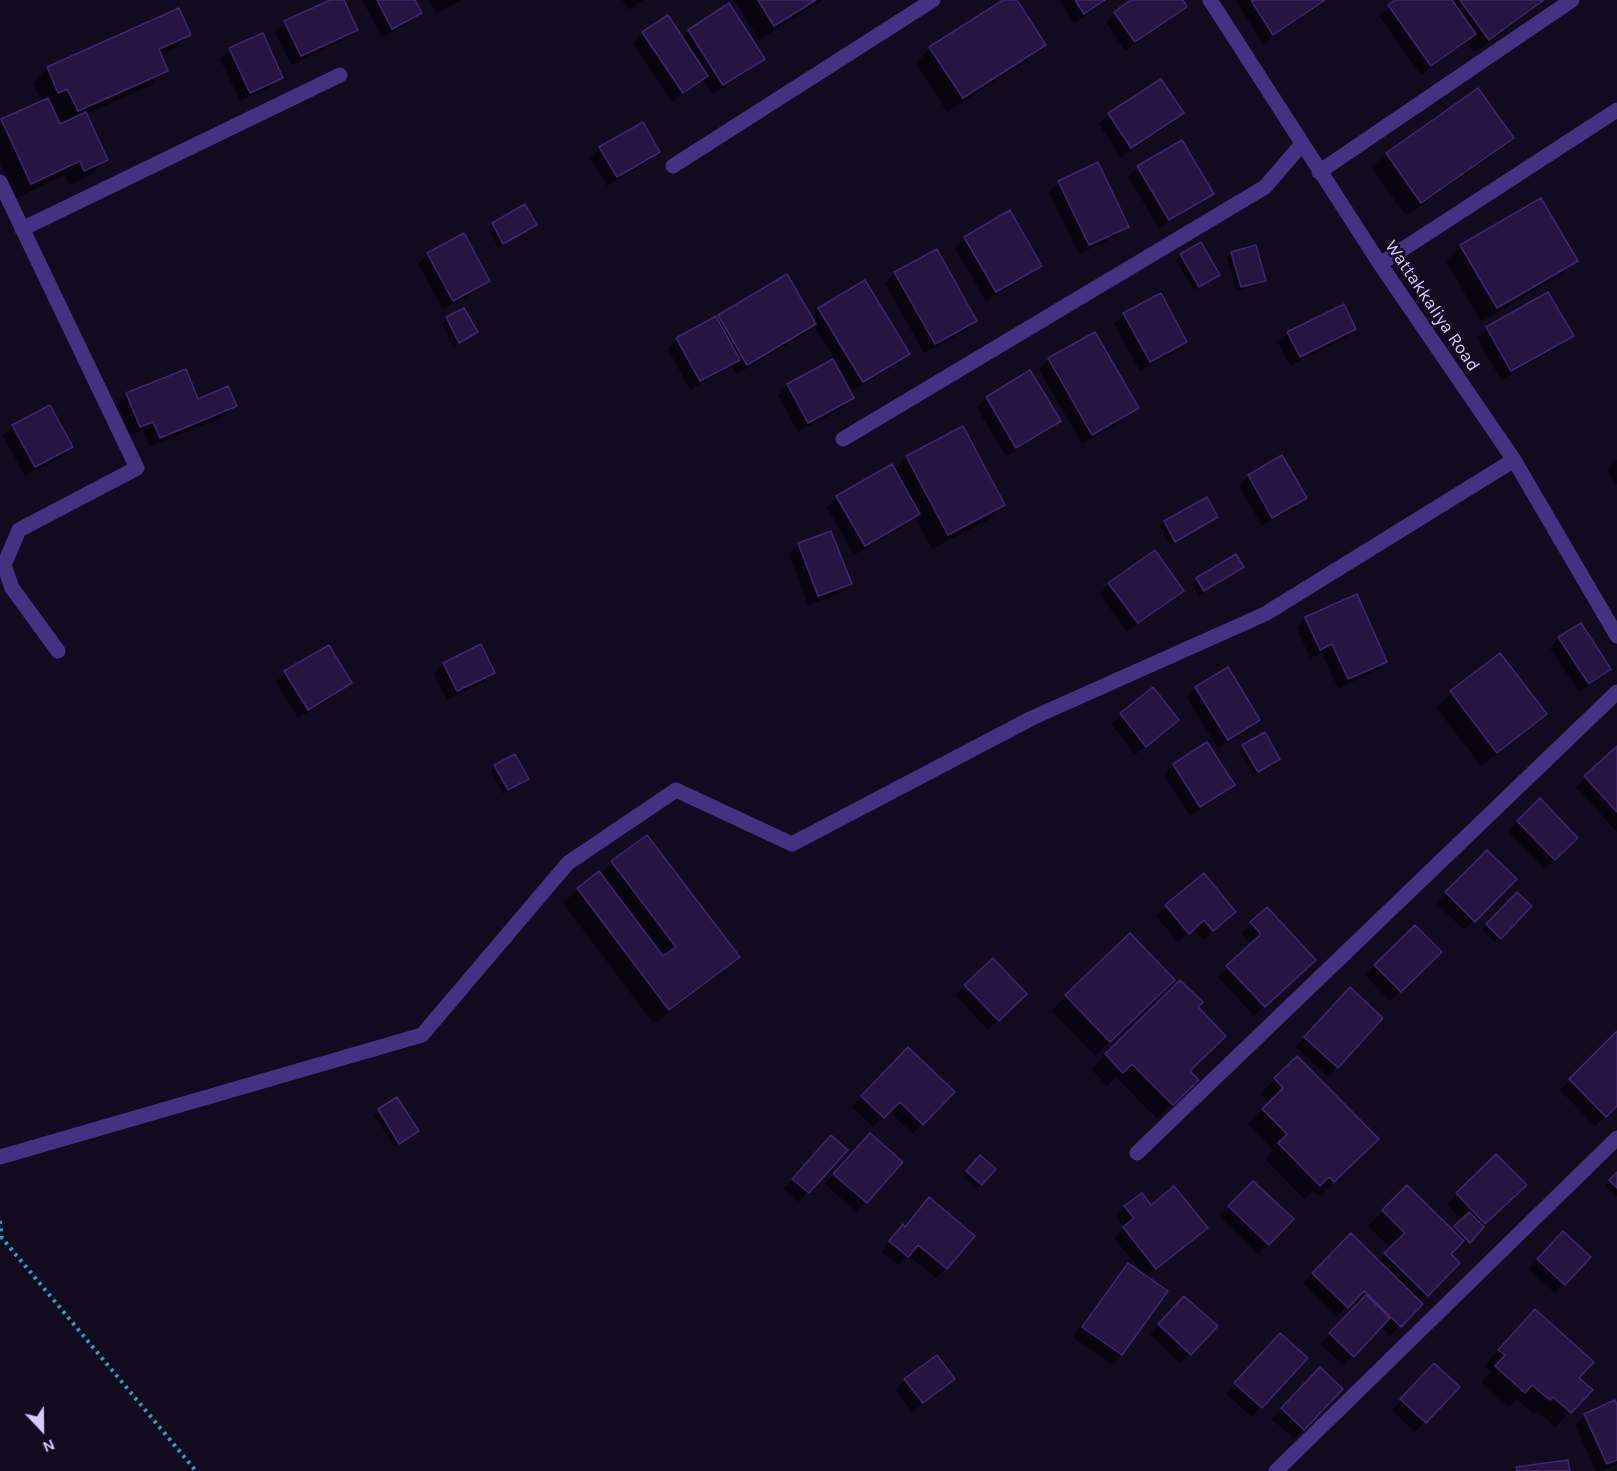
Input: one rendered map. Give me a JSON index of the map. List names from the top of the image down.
{
  "streets": {
    "street": ["Wattakkaliya Road"]
  },
  "north": "bottom"
}
